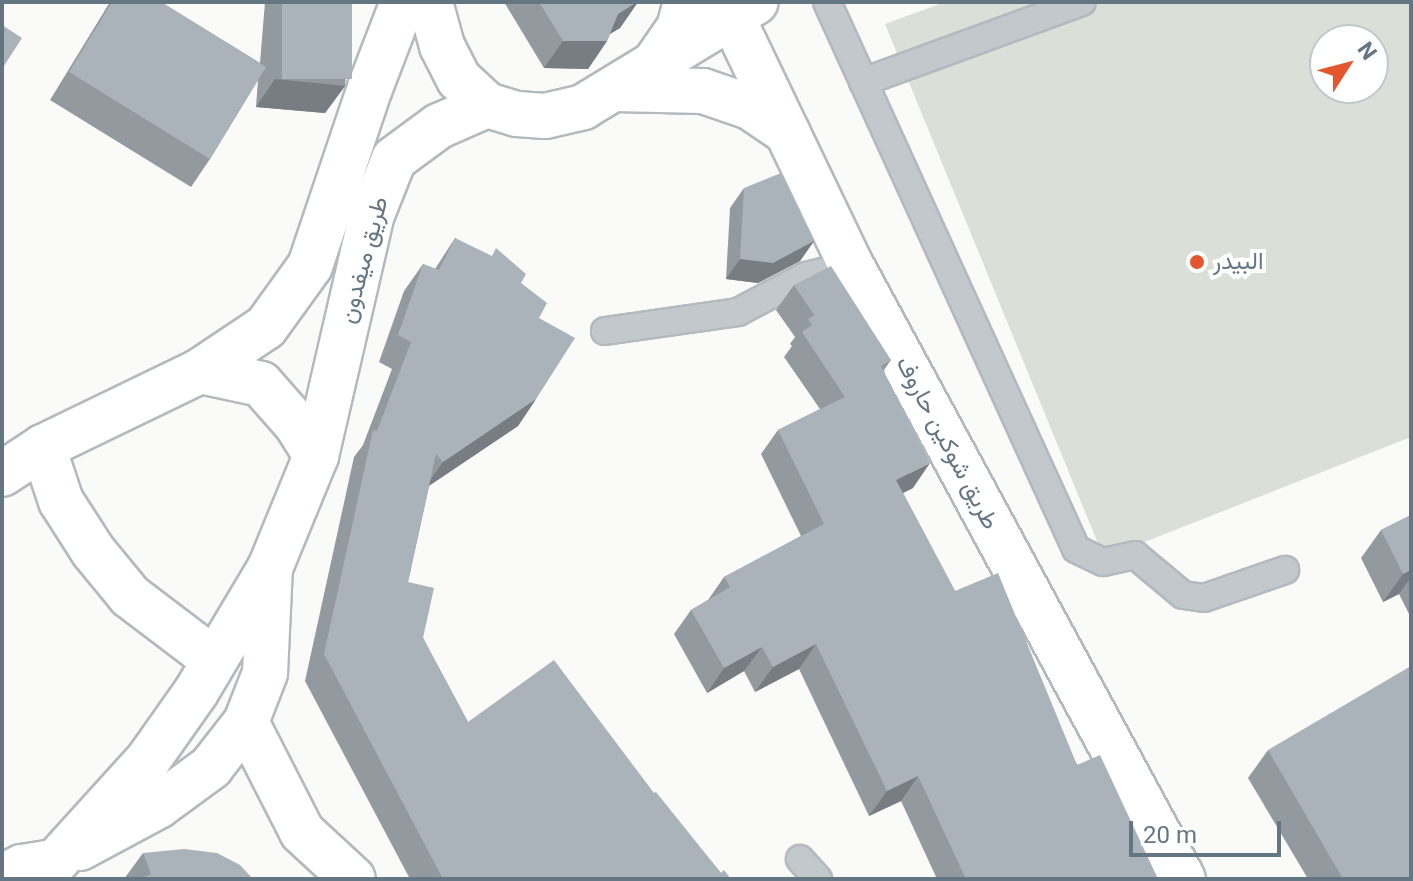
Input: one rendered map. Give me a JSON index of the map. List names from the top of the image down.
{
  "streets": {
    "main road": ["طريق ميفدون", "طريق شوكين حاروف"]
  },
  "places": ["البيدر"],
  "scale_bar": "20 m",
  "north": "top right"
}
